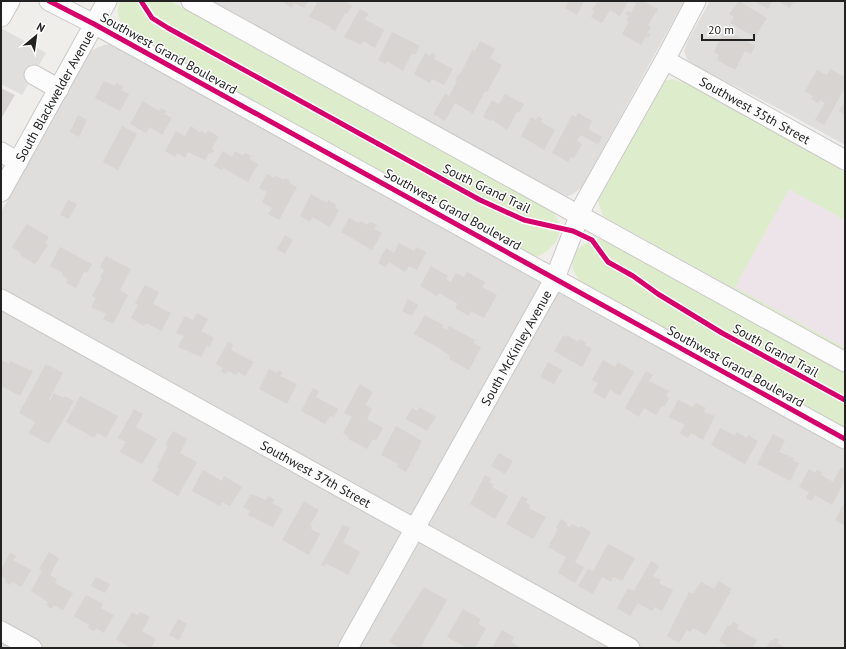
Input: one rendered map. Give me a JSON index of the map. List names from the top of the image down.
{
  "streets": {
    "street": [
      "Southwest Grand Boulevard",
      "South Blackwelder Avenue",
      "Southwest 35th Street",
      "South McKinley Avenue",
      "Southwest 37th Street"
    ],
    "cycle path": ["South Grand Trail"]
  },
  "crossings": [
    ["Southwest Grand Boulevard", "South Blackwelder Avenue"],
    ["Southwest Grand Boulevard", "South McKinley Avenue"],
    ["Southwest 35th Street", "South McKinley Avenue"],
    ["South McKinley Avenue", "Southwest 37th Street"]
  ],
  "scale_bar": "20 m",
  "north": "top right"
}
